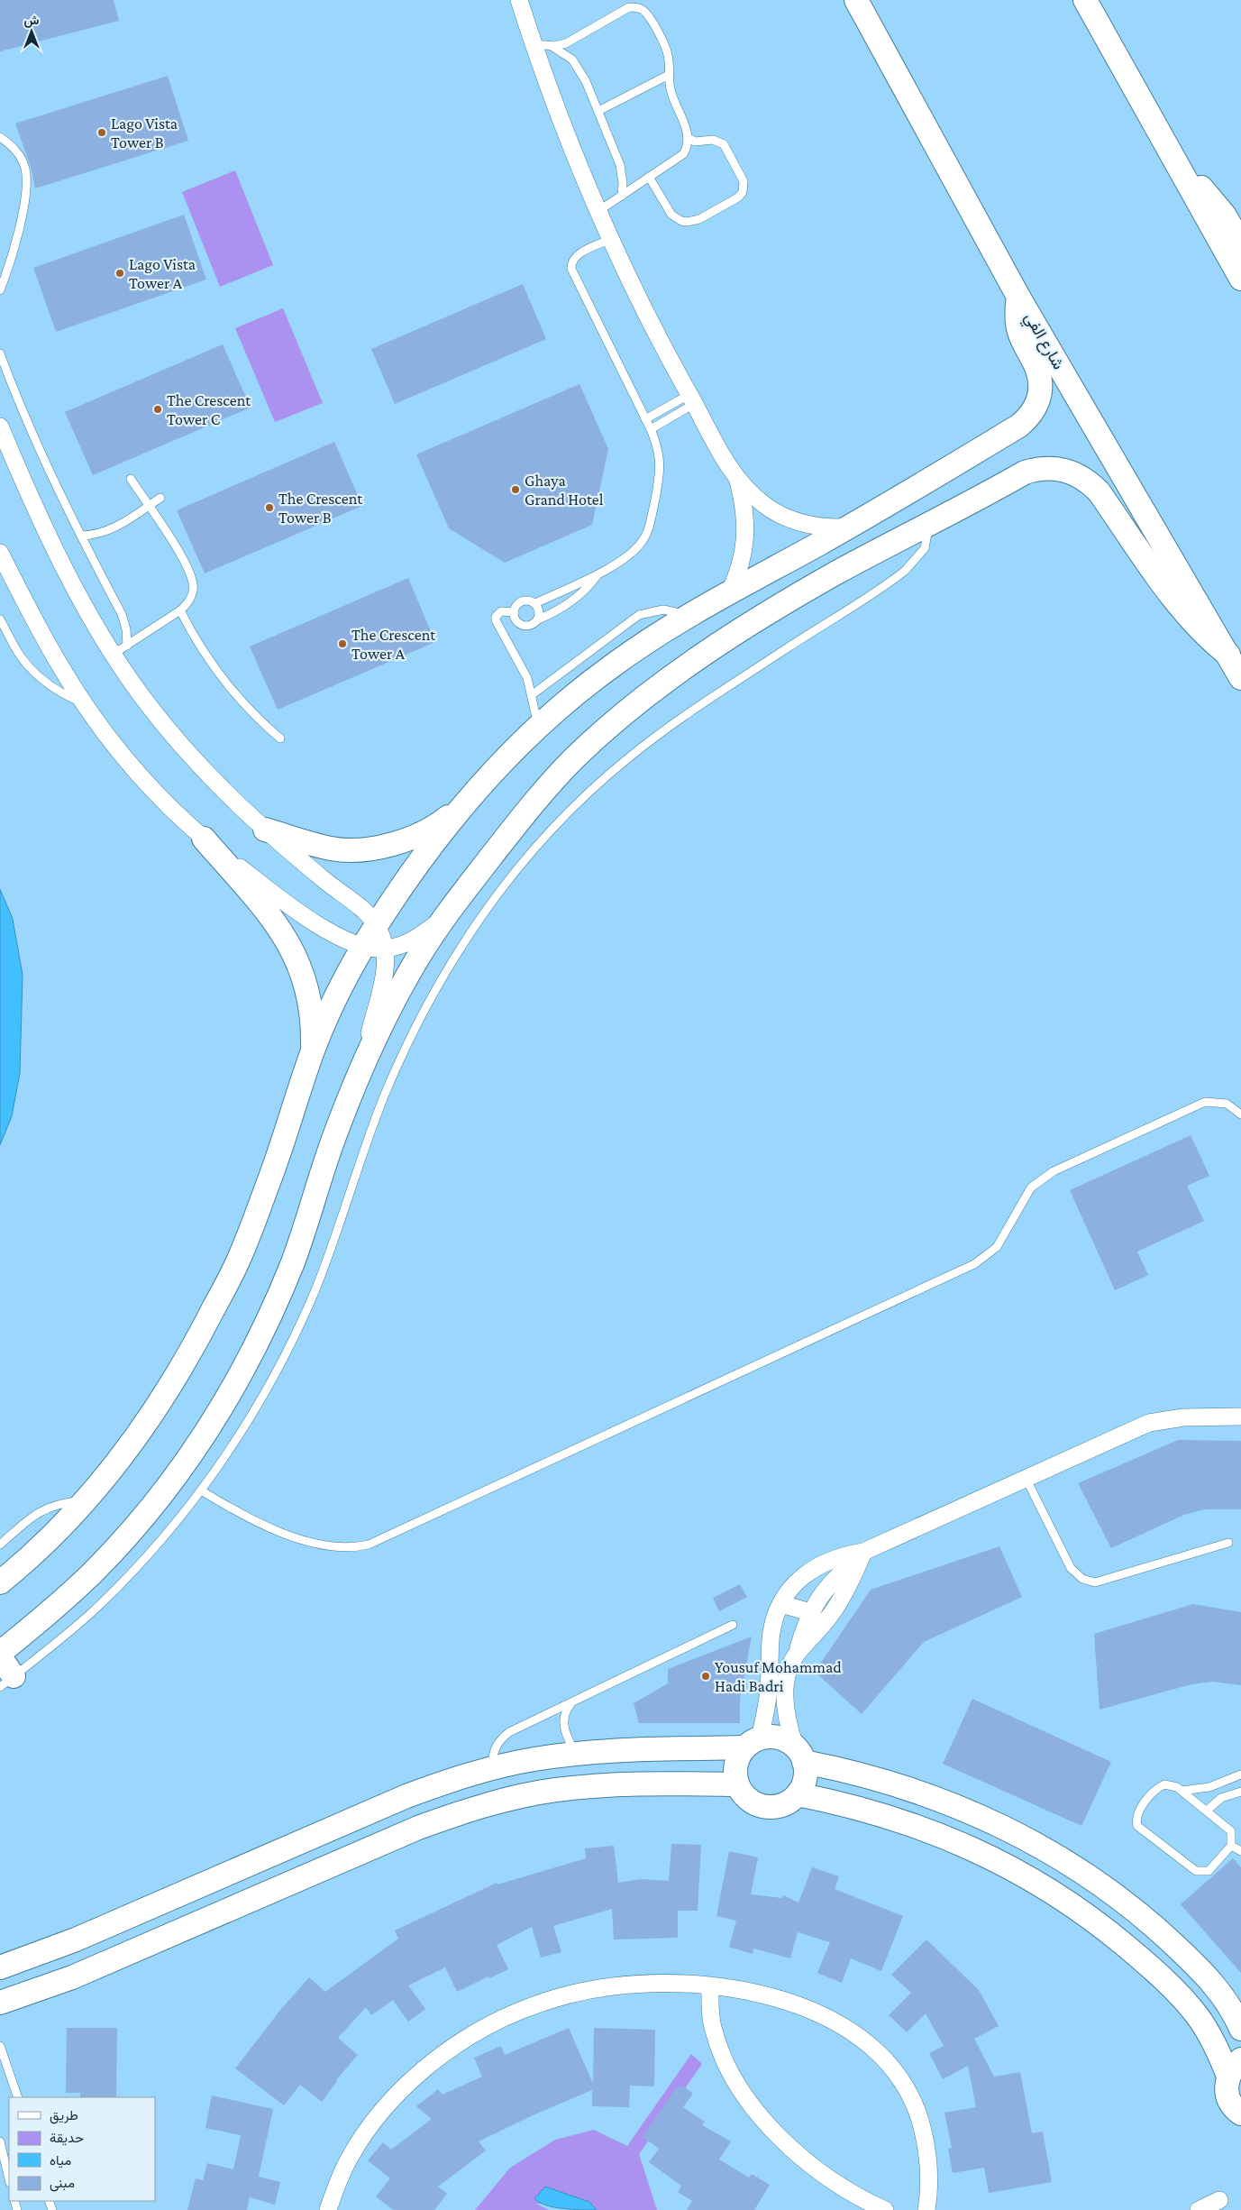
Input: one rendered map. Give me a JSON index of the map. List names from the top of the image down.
{
  "streets": {
    "street": ["شارع الفي"]
  },
  "places": [
    "Lago Vista Tower B",
    "Lago Vista Tower A",
    "The Crescent Tower C",
    "Ghaya Grand Hotel",
    "The Crescent Tower B",
    "The Crescent Tower A",
    "Yousuf Mohammad Hadi Badri"
  ],
  "legend": [
    "طريق",
    "حديقة",
    "مياه",
    "مبنى"
  ],
  "north": "top"
}
